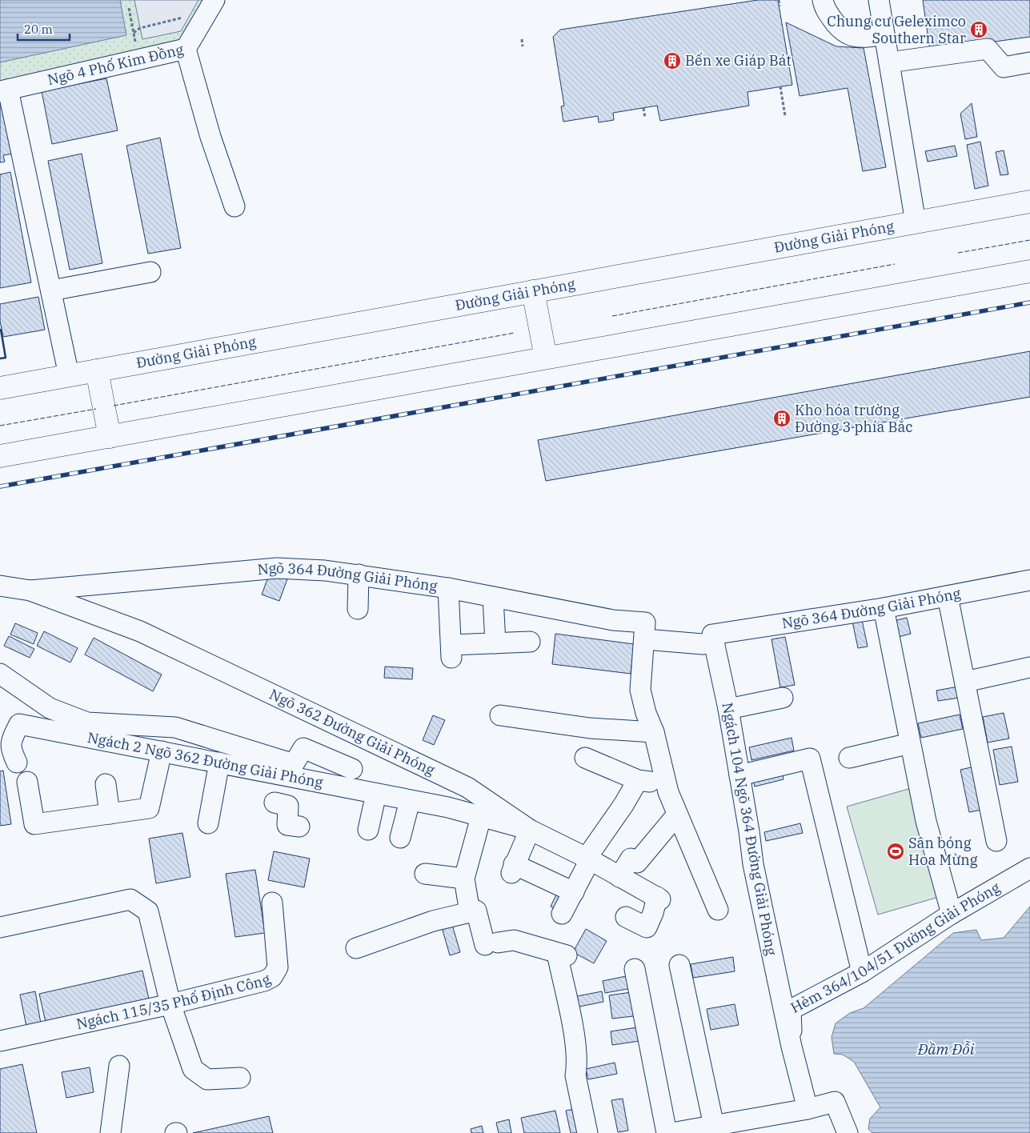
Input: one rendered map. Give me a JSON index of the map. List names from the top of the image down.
{
  "streets": {
    "main road": ["Đường Giải Phóng"],
    "street": [
      "Ngõ 4 Phố Kim Đồng",
      "Ngõ 364 Đường Giải Phóng",
      "Ngõ 362 Đường Giải Phóng",
      "Ngách 2 Ngõ 362 Đường Giải Phóng",
      "Ngách 104 Ngõ 364 Đường Giải Phóng",
      "Hẻm 364/104/51 Đường Giải Phóng",
      "Ngách 115/35 Phố Định Công"
    ]
  },
  "crossings": [
    ["Ngõ 364 Đường Giải Phóng", "Ngõ 362 Đường Giải Phóng"],
    ["Ngõ 364 Đường Giải Phóng", "Ngách 104 Ngõ 364 Đường Giải Phóng"],
    ["Ngõ 362 Đường Giải Phóng", "Ngách 2 Ngõ 362 Đường Giải Phóng"],
    ["Ngách 104 Ngõ 364 Đường Giải Phóng", "Hẻm 364/104/51 Đường Giải Phóng"]
  ],
  "water": ["Đầm Đỗi"],
  "places": {
    "building": ["Chung cư Geleximco Southern Star", "Bến xe Giáp Bát", "Kho hóa trường Đường 3 phía Bắc"],
    "sports": ["Sân bóng Hoa Mừng"]
  },
  "scale_bar": "20 m"
}
